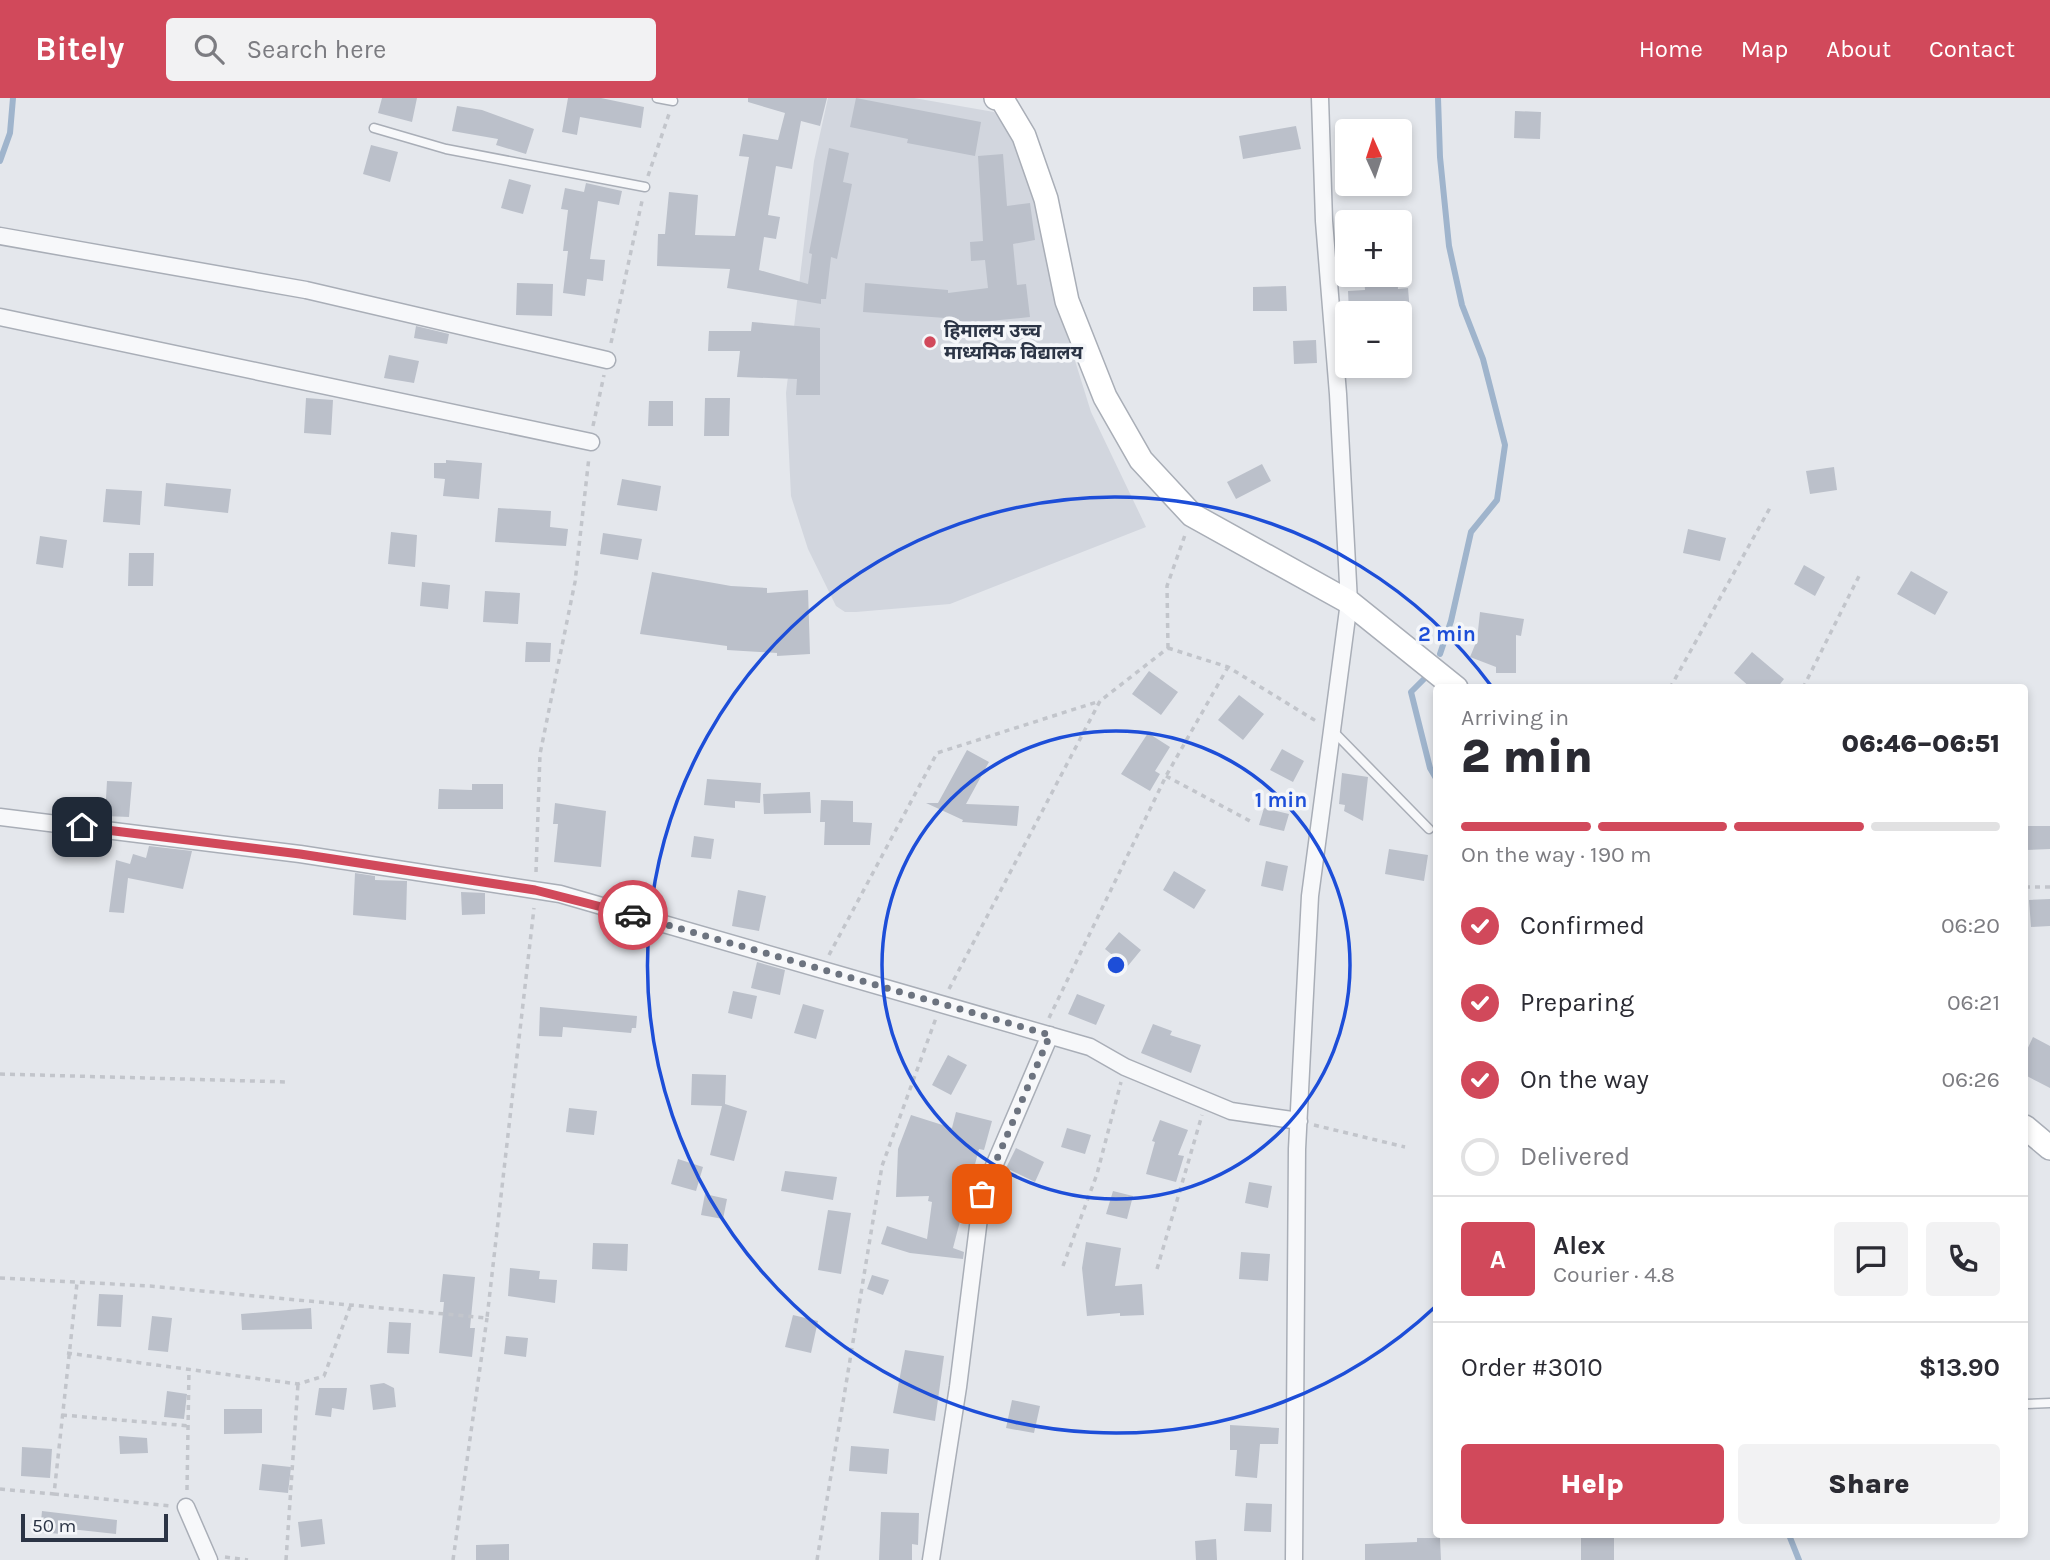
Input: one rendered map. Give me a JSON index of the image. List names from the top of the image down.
{
  "places": ["हिमालय उच्च माध्यमिक विद्यालय"],
  "scale_bar": "50 m",
  "north": "top",
  "page": {
    "header": "Bitely",
    "search": "Search here",
    "nav": [
      "Home",
      "Map",
      "About",
      "Contact"
    ],
    "map_buttons": ["+", "−"],
    "heading": ["2 min", "Arriving in", "06:46–06:51"],
    "panel": [
      "Alex",
      "Courier · 4.8",
      "Order #3010",
      "$13.90"
    ],
    "bar": "On the way · 190 m",
    "list": [
      ["Confirmed", "06:20"],
      ["Preparing", "06:21"],
      ["On the way", "06:26"],
      "Delivered"
    ],
    "round": "A",
    "buttons": ["Help", "Share"],
    "scale": "50 m"
  },
  "rings": ["2 min", "1 min"]
}
